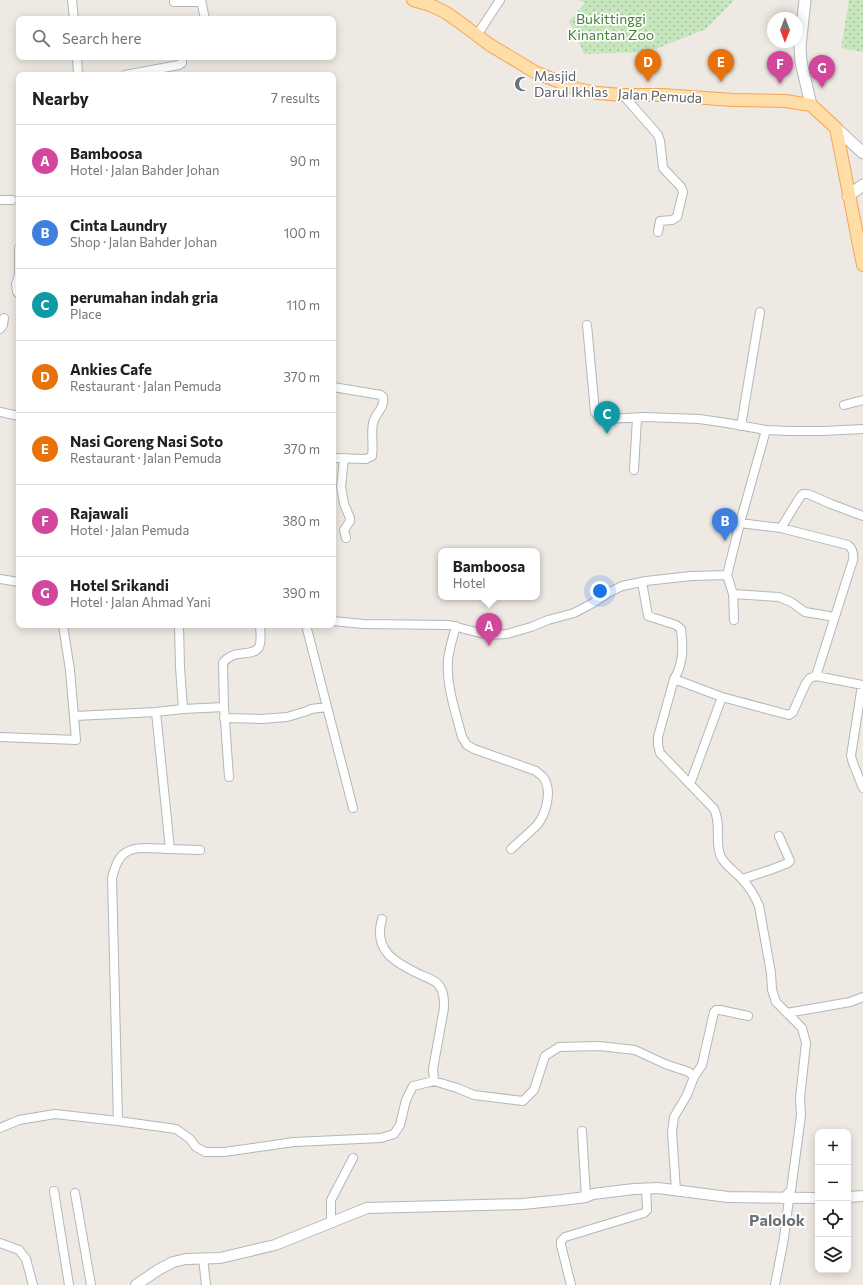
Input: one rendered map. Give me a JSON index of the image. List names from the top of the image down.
{
  "streets": {
    "main road": ["Jalan Pemuda"]
  },
  "districts": ["Palolok"],
  "parks": ["Bukittinggi Kinantan Zoo"],
  "places": {
    "mosque": ["Masjid Darul Ikhlas"]
  },
  "north": "bottom",
  "page": {
    "search": "Search here",
    "pins": [
      "D",
      "E",
      "F",
      "G",
      "C",
      "B",
      "A"
    ],
    "heading": ["Nearby", "7 results"],
    "list": [
      {
        "mark": "A",
        "name": "Bamboosa",
        "note": "Hotel · Jalan Bahder Johan",
        "value": "90 m"
      },
      {
        "mark": "B",
        "name": "Cinta Laundry",
        "note": "Shop · Jalan Bahder Johan",
        "value": "100 m"
      },
      {
        "mark": "C",
        "name": "perumahan indah gria",
        "note": "Place",
        "value": "110 m"
      },
      {
        "mark": "D",
        "name": "Ankies Cafe",
        "note": "Restaurant · Jalan Pemuda",
        "value": "370 m"
      },
      {
        "mark": "E",
        "name": "Nasi Goreng Nasi Soto",
        "note": "Restaurant · Jalan Pemuda",
        "value": "370 m"
      },
      {
        "mark": "F",
        "name": "Rajawali",
        "note": "Hotel · Jalan Pemuda",
        "value": "380 m"
      },
      {
        "mark": "G",
        "name": "Hotel Srikandi",
        "note": "Hotel · Jalan Ahmad Yani",
        "value": "390 m"
      }
    ],
    "popup": ["Bamboosa", "Hotel"],
    "map_buttons": ["+", "−"]
  }
}
